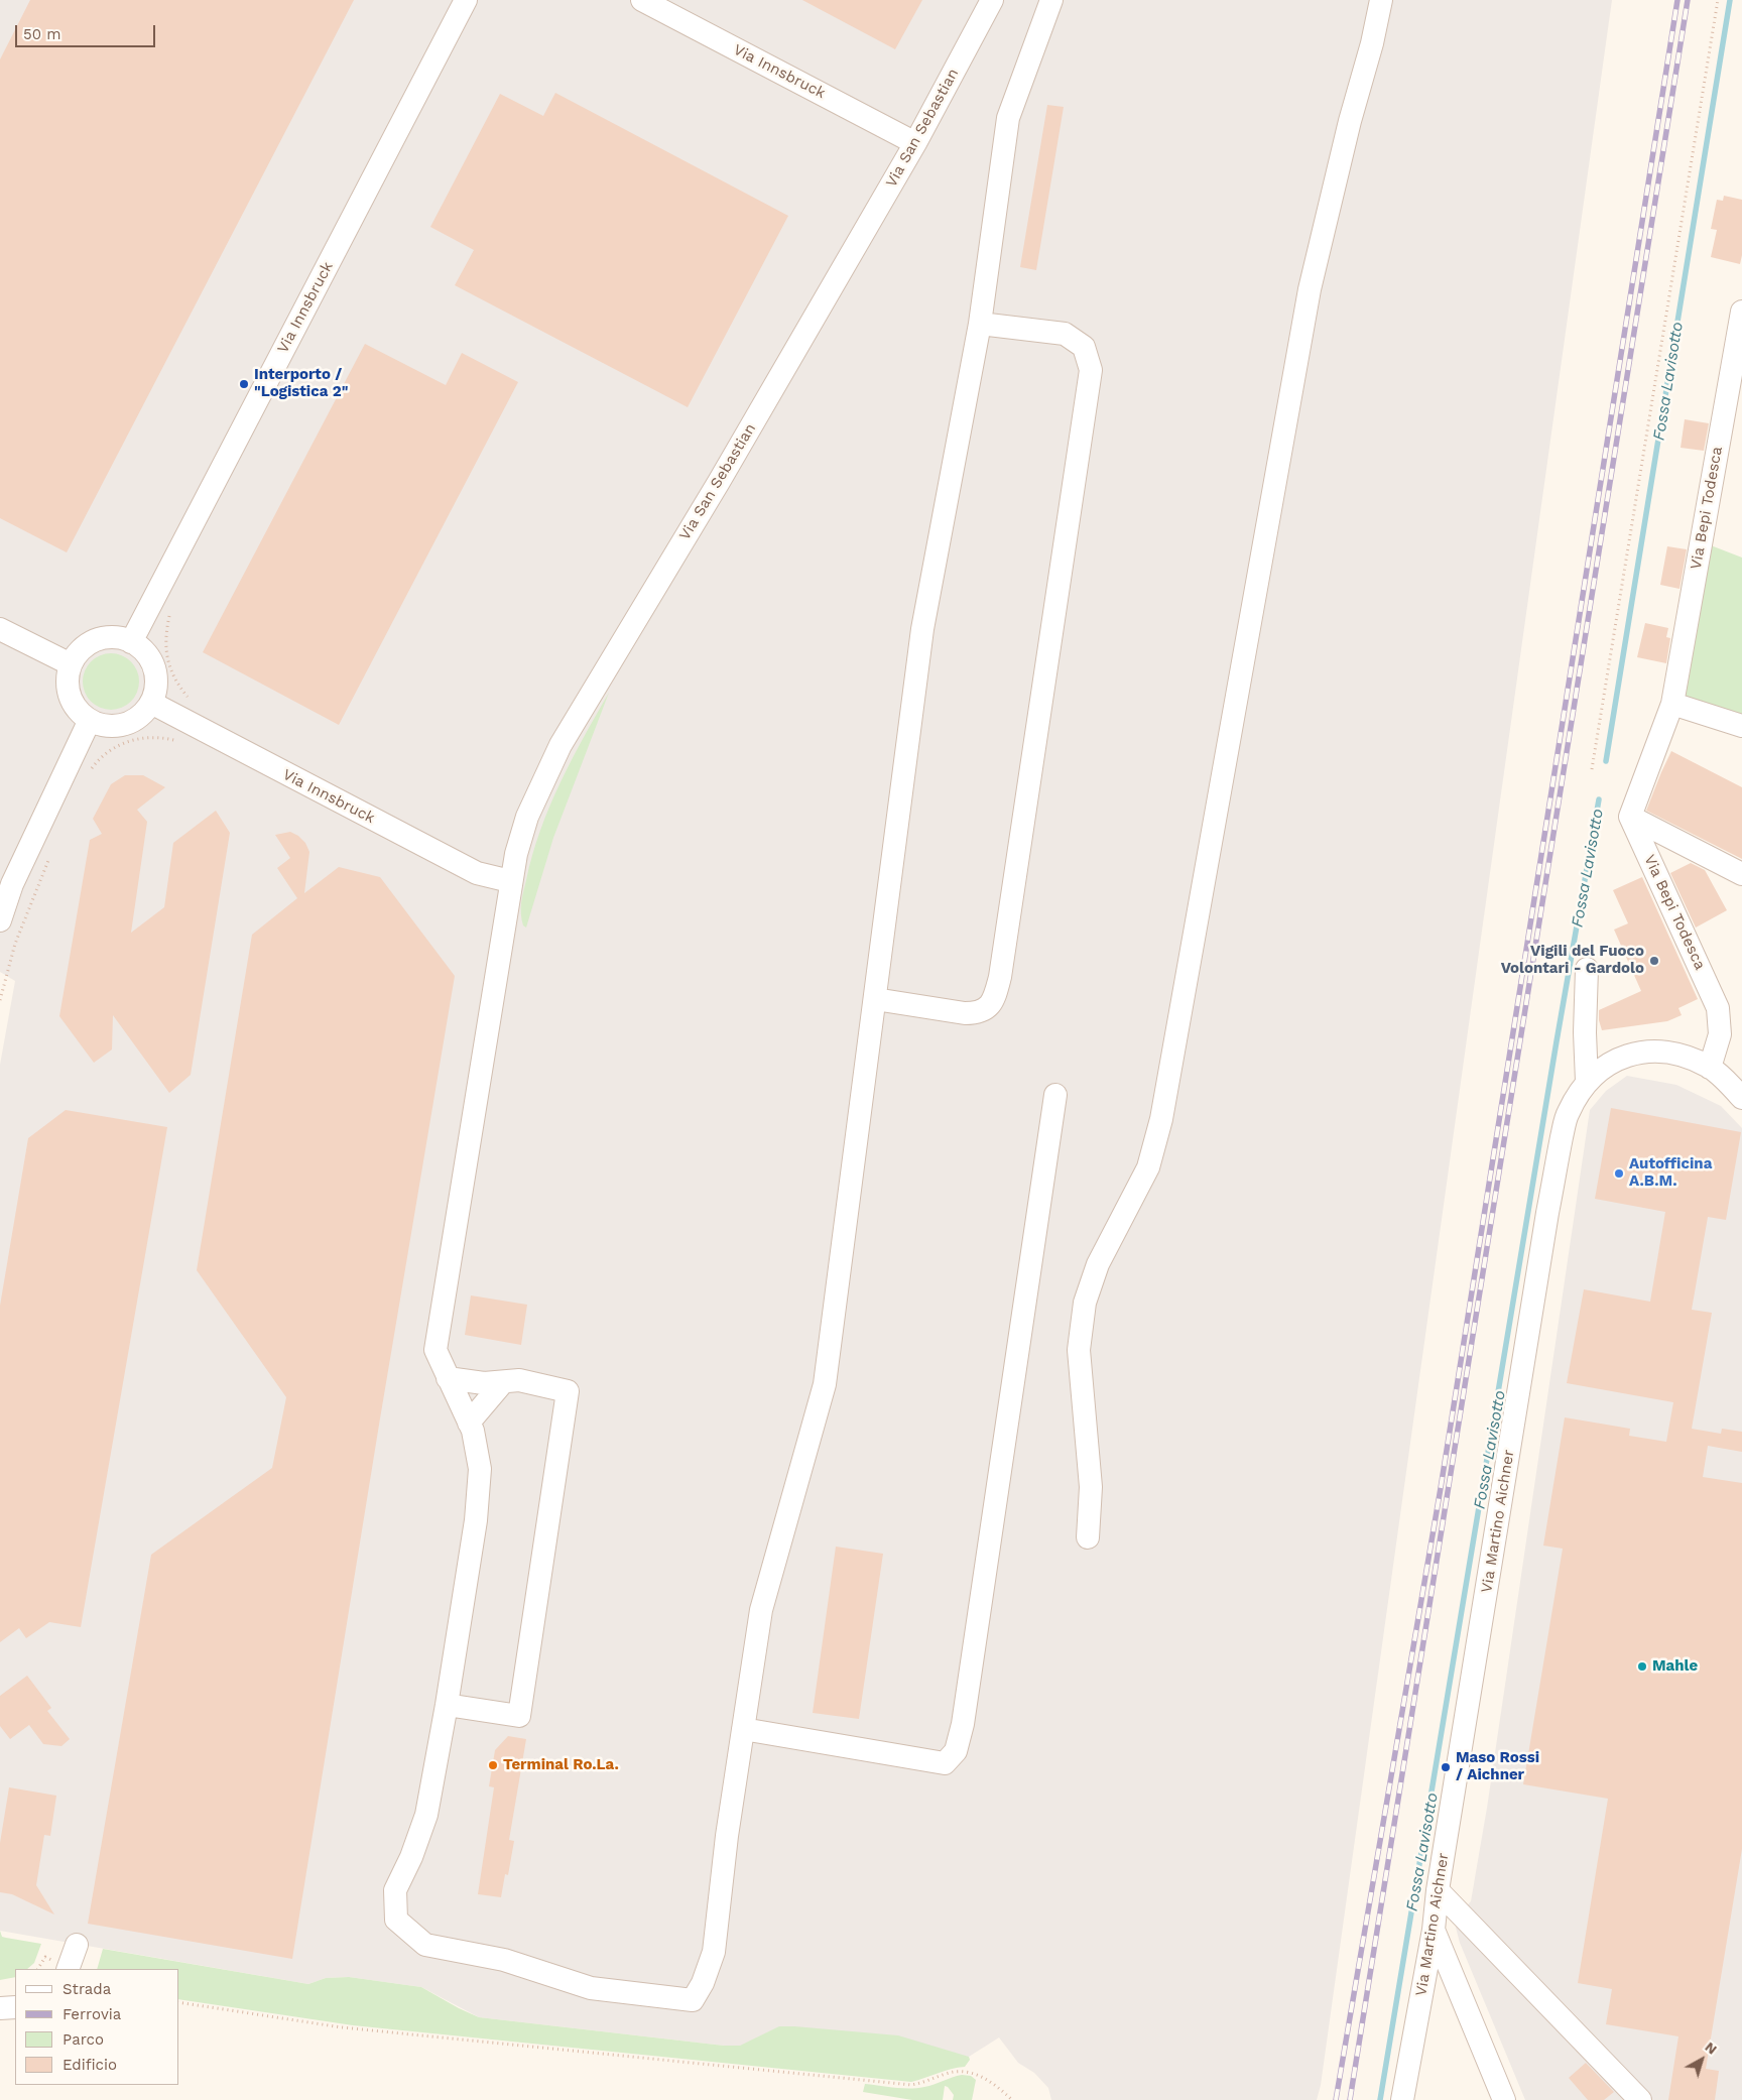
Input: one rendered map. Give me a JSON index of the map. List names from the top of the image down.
{
  "streets": {
    "street": [
      "Via Innsbruck",
      "Via San Sebastian",
      "Via Bepi Todesca",
      "Via Martino Aichner"
    ]
  },
  "crossings": [
    ["Via Innsbruck", "Via San Sebastian"],
    ["Via Bepi Todesca", "Via Martino Aichner"]
  ],
  "water": ["Fossa Lavisotto"],
  "places": [
    "Interporto / \"Logistica 2\"",
    "Vigili del Fuoco Volontari - Gardolo",
    "Autofficina A.B.M.",
    "Mahle",
    "Terminal Ro.La.",
    "Maso Rossi / Aichner"
  ],
  "legend": [
    "Strada",
    "Ferrovia",
    "Parco",
    "Edificio"
  ],
  "scale_bar": "50 m",
  "north": "top right"
}
